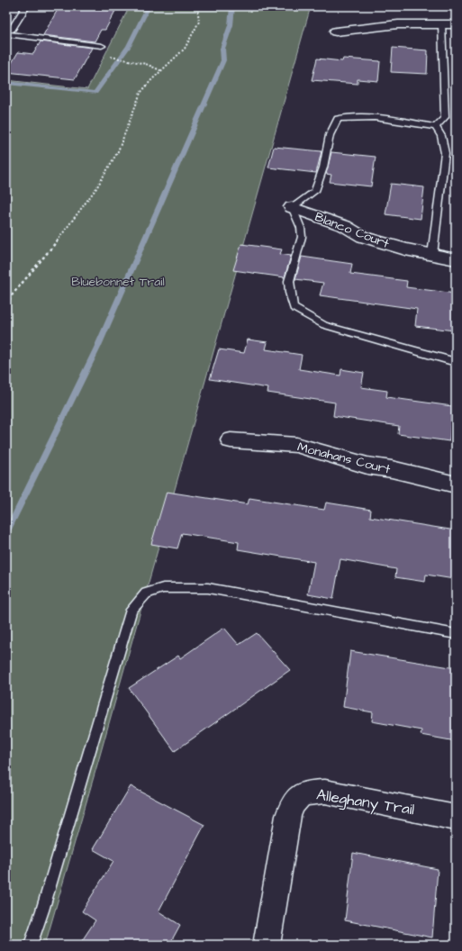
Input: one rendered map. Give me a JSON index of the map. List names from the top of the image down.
{
  "streets": {
    "street": ["Blanco Court", "Monahans Court", "Alleghany Trail"]
  },
  "parks": ["Bluebonnet Trail"]
}
